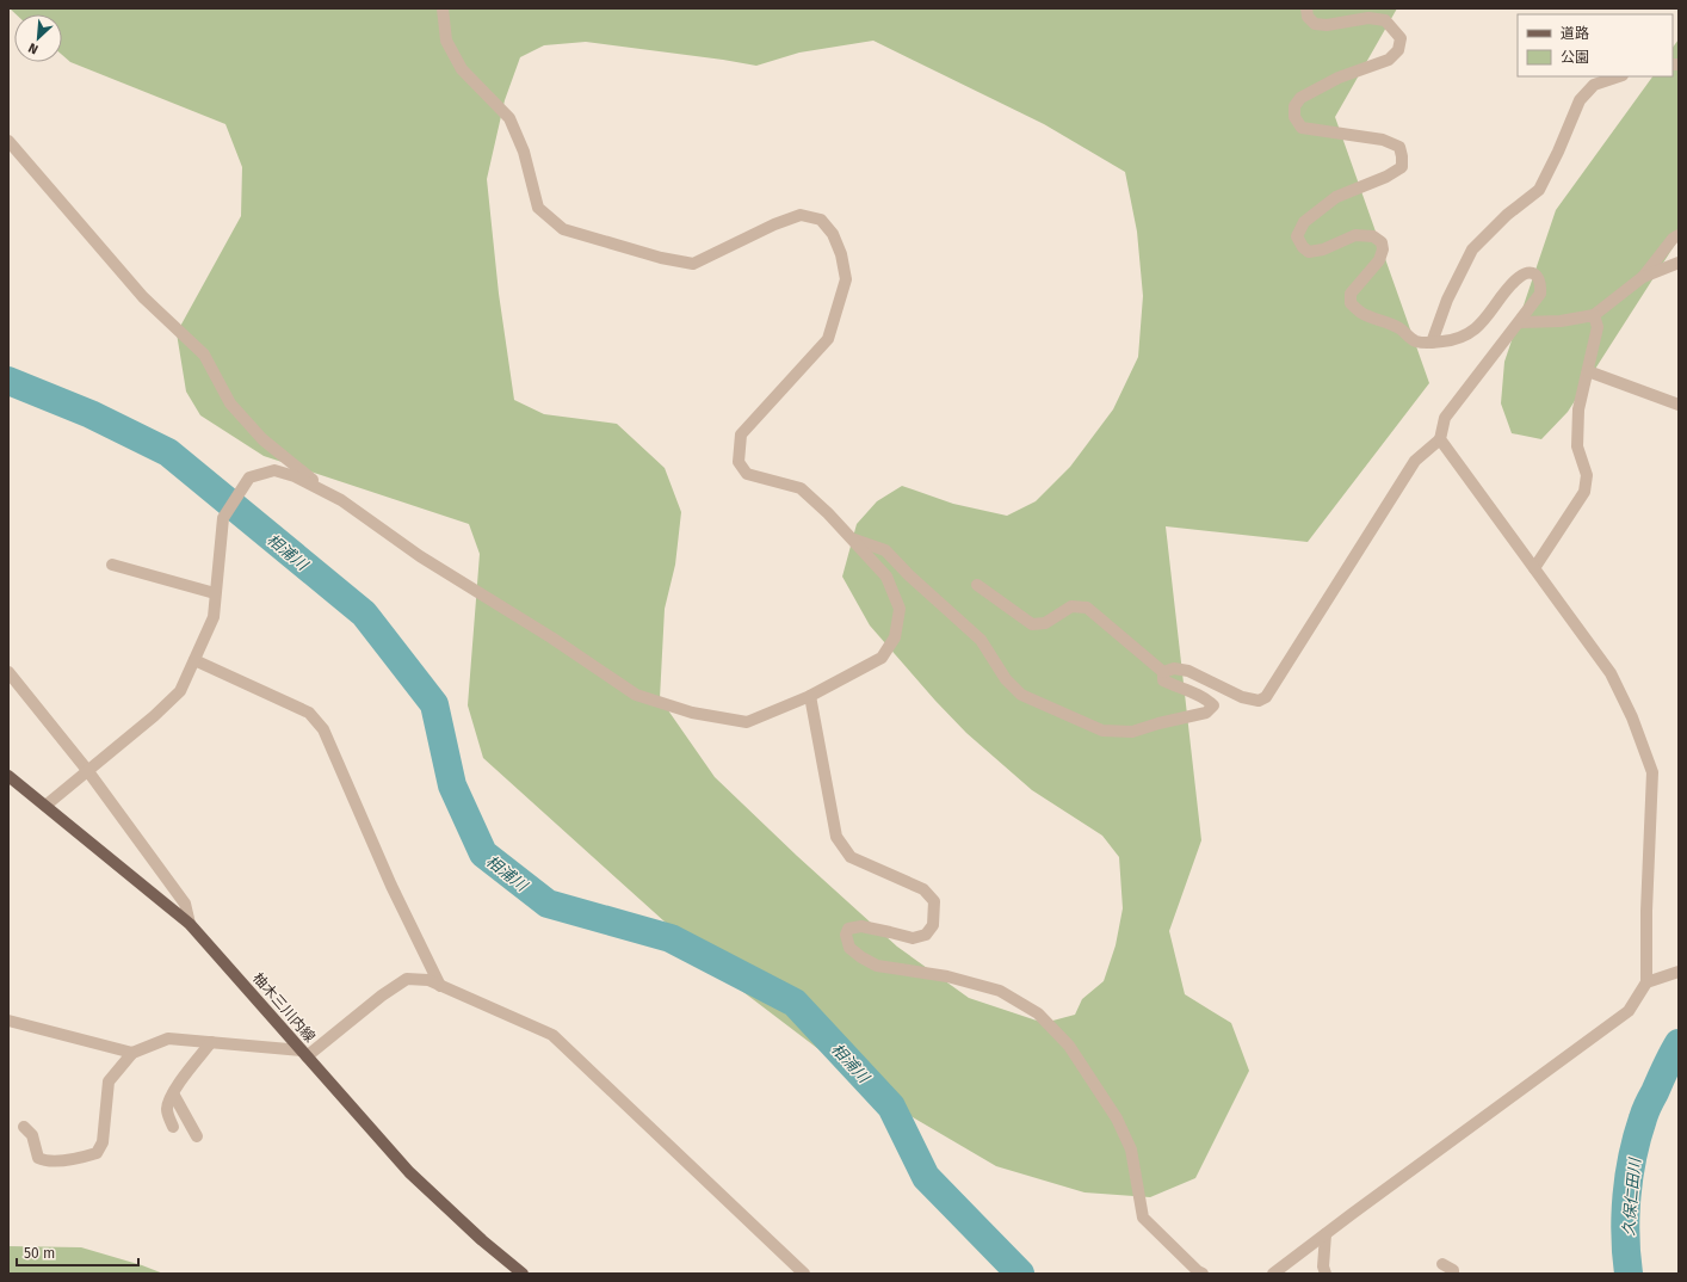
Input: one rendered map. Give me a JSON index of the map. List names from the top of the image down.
{
  "streets": {
    "main road": ["柚木三川内線"]
  },
  "water": ["相浦川", "久保仁田川"],
  "legend": ["道路", "公園"],
  "scale_bar": "50 m",
  "north": "bottom left"
}
